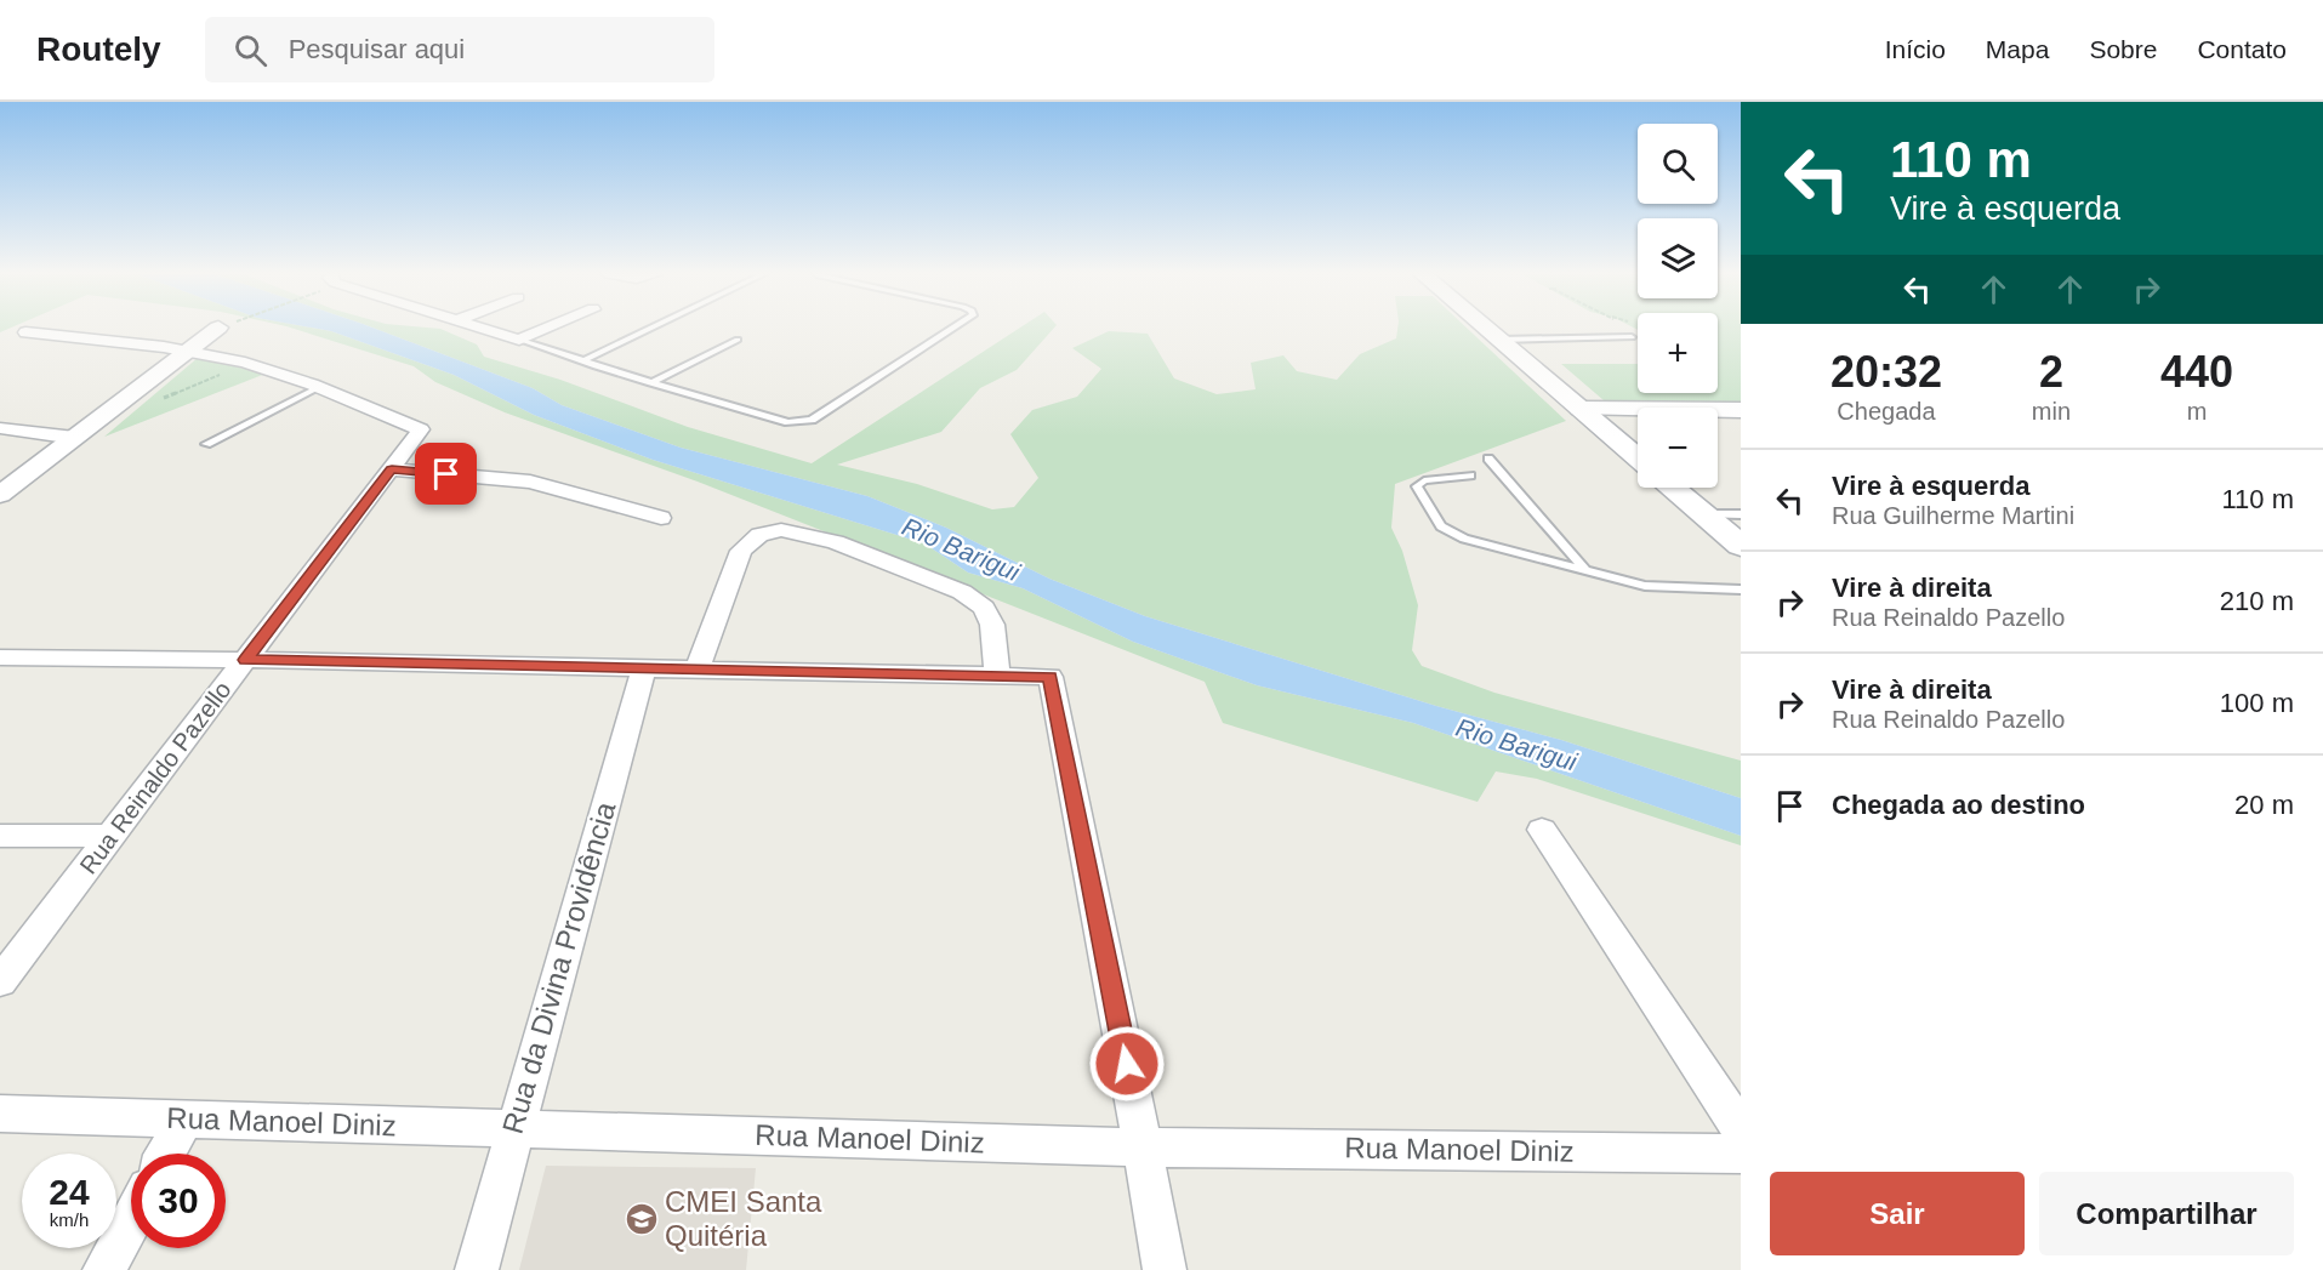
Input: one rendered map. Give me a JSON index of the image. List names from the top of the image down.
{
  "streets": {
    "street": ["Rua Reinaldo Pazello", "Rua da Divina Providência", "Rua Manoel Diniz"]
  },
  "crossings": [
    ["Rua da Divina Providência", "Rua Manoel Diniz"]
  ],
  "water": ["Rio Barigui"],
  "places": {
    "school or university": ["CMEI Santa Quitéria"]
  },
  "page": {
    "header": "Routely",
    "search": "Pesquisar aqui",
    "nav": [
      "Início",
      "Mapa",
      "Sobre",
      "Contato"
    ],
    "turn": ["110 m", "Vire à esquerda"],
    "map_buttons": ["+", "−"],
    "eta": [
      "20:32",
      "Chegada",
      "2",
      "min",
      "440",
      "m"
    ],
    "list": [
      {
        "name": "Vire à esquerda",
        "note": "Rua Guilherme Martini",
        "value": "110 m"
      },
      {
        "name": "Vire à direita",
        "note": "Rua Reinaldo Pazello",
        "value": "210 m"
      },
      {
        "name": "Vire à direita",
        "note": "Rua Reinaldo Pazello",
        "value": "100 m"
      },
      {
        "name": "Chegada ao destino",
        "value": "20 m"
      }
    ],
    "speed": "24 km/h",
    "limit": "30",
    "buttons": ["Sair", "Compartilhar"]
  }
}
